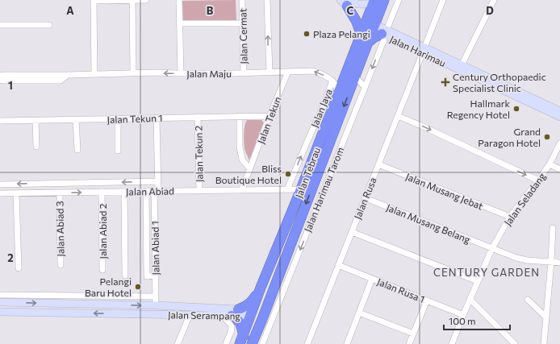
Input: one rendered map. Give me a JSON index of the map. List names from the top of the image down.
{
  "streets": {
    "highway": ["Jalan Tebrau"],
    "main road": ["Jalan Harimau", "Jalan Serampang"],
    "street": [
      "Jalan Cermat",
      "Jalan Maju",
      "Jalan Jaya",
      "Jalan Tekun 1",
      "Jalan Tekun",
      "Jalan Tekun 2",
      "Jalan Harimau Tarom",
      "Jalan Abiad",
      "Jalan Musang Jebat",
      "Jalan Rusa",
      "Jalan Seladang",
      "Jalan Musang Belang",
      "Jalan Abiad 3",
      "Jalan Abiad 2",
      "Jalan Abiad 1",
      "Jalan Rusa 1"
    ]
  },
  "crossings": [
    ["Jalan Cermat", "Jalan Maju"],
    ["Jalan Harimau", "Jalan Tebrau"],
    ["Jalan Harimau", "Jalan Harimau Tarom"],
    ["Jalan Harimau", "Jalan Rusa"],
    ["Jalan Maju", "Jalan Jaya"],
    ["Jalan Maju", "Jalan Tekun"],
    ["Jalan Jaya", "Jalan Abiad"],
    ["Jalan Tekun 1", "Jalan Tekun"],
    ["Jalan Tekun 1", "Jalan Tekun 2"],
    ["Jalan Tekun 1", "Jalan Abiad 1"],
    ["Jalan Tekun", "Jalan Abiad"],
    ["Jalan Tekun 2", "Jalan Abiad"],
    ["Jalan Tebrau", "Jalan Harimau Tarom"],
    ["Jalan Tebrau", "Jalan Abiad"],
    ["Jalan Tebrau", "Jalan Serampang"],
    ["Jalan Abiad", "Jalan Abiad 3"],
    ["Jalan Abiad", "Jalan Abiad 2"],
    ["Jalan Abiad", "Jalan Abiad 1"],
    ["Jalan Musang Jebat", "Jalan Rusa"],
    ["Jalan Musang Jebat", "Jalan Seladang"],
    ["Jalan Rusa", "Jalan Musang Belang"],
    ["Jalan Rusa", "Jalan Rusa 1"],
    ["Jalan Seladang", "Jalan Musang Belang"],
    ["Jalan Seladang", "Jalan Rusa 1"],
    ["Jalan Abiad 1", "Jalan Serampang"]
  ],
  "one_way": ["Jalan Jaya", "Jalan Harimau Tarom"],
  "districts": ["CENTURY GARDEN"],
  "places": {
    "other": [
      "Plaza Pelangi",
      "Hallmark Regency Hotel",
      "Grand Paragon Hotel",
      "Bliss Boutique Hotel",
      "Pelangi Baru Hotel"
    ],
    "health": ["Century Orthopaedic Specialist Clinic"]
  },
  "scale_bar": "100 m",
  "grid": {
    "columns": [
      "A",
      "B",
      "C",
      "D"
    ],
    "rows": ["1", "2"]
  }
}
